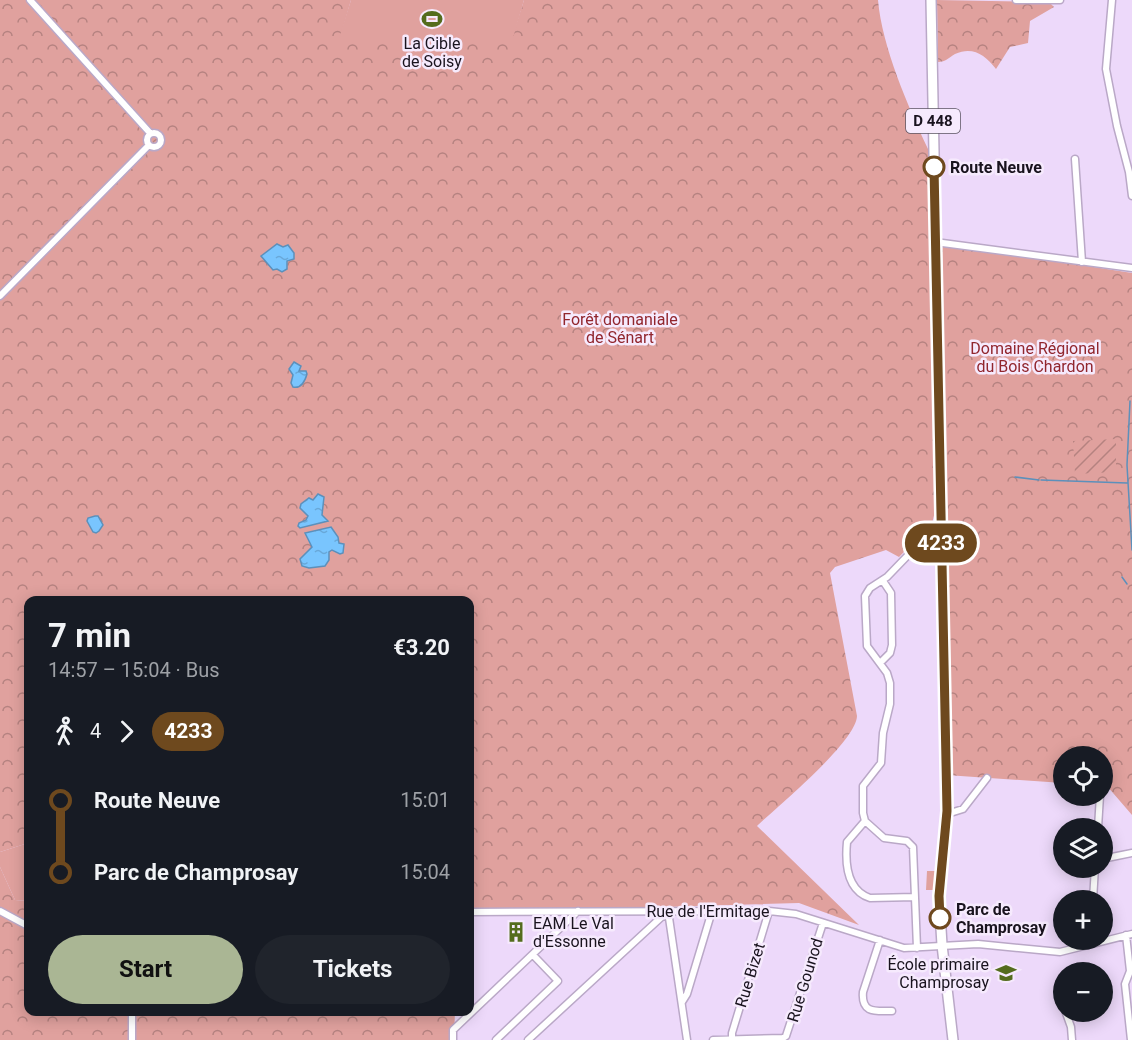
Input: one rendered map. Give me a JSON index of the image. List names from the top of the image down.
{
  "streets": {
    "main road": ["D 448"],
    "street": ["Rue de l'Ermitage", "Rue Bizet", "Rue Gounod"]
  },
  "crossings": [
    ["D 448", "Rue de l'Ermitage"],
    ["Rue de l'Ermitage", "Rue Bizet"],
    ["Rue de l'Ermitage", "Rue Gounod"],
    ["Rue Bizet", "Rue Gounod"]
  ],
  "parks": ["Forêt domaniale de Sénart", "Domaine Régional du Bois Chardon"],
  "places": {
    "sports": ["La Cible de Soisy"],
    "other": ["Route Neuve", "Parc de Champrosay"],
    "building": ["EAM Le Val d'Essonne"],
    "school or university": ["École primaire Champrosay"]
  },
  "lines": ["bus line 4233"],
  "page": {
    "on_map": "4233",
    "heading": ["7 min", "14:57 – 15:04 · Bus", "€3.20"],
    "legs": ["4", "4233"],
    "map_buttons": ["+", "−"],
    "list": [
      {
        "name": "Route Neuve",
        "value": "15:01"
      },
      {
        "name": "Parc de Champrosay",
        "value": "15:04"
      }
    ],
    "buttons": ["Start", "Tickets"]
  }
}
